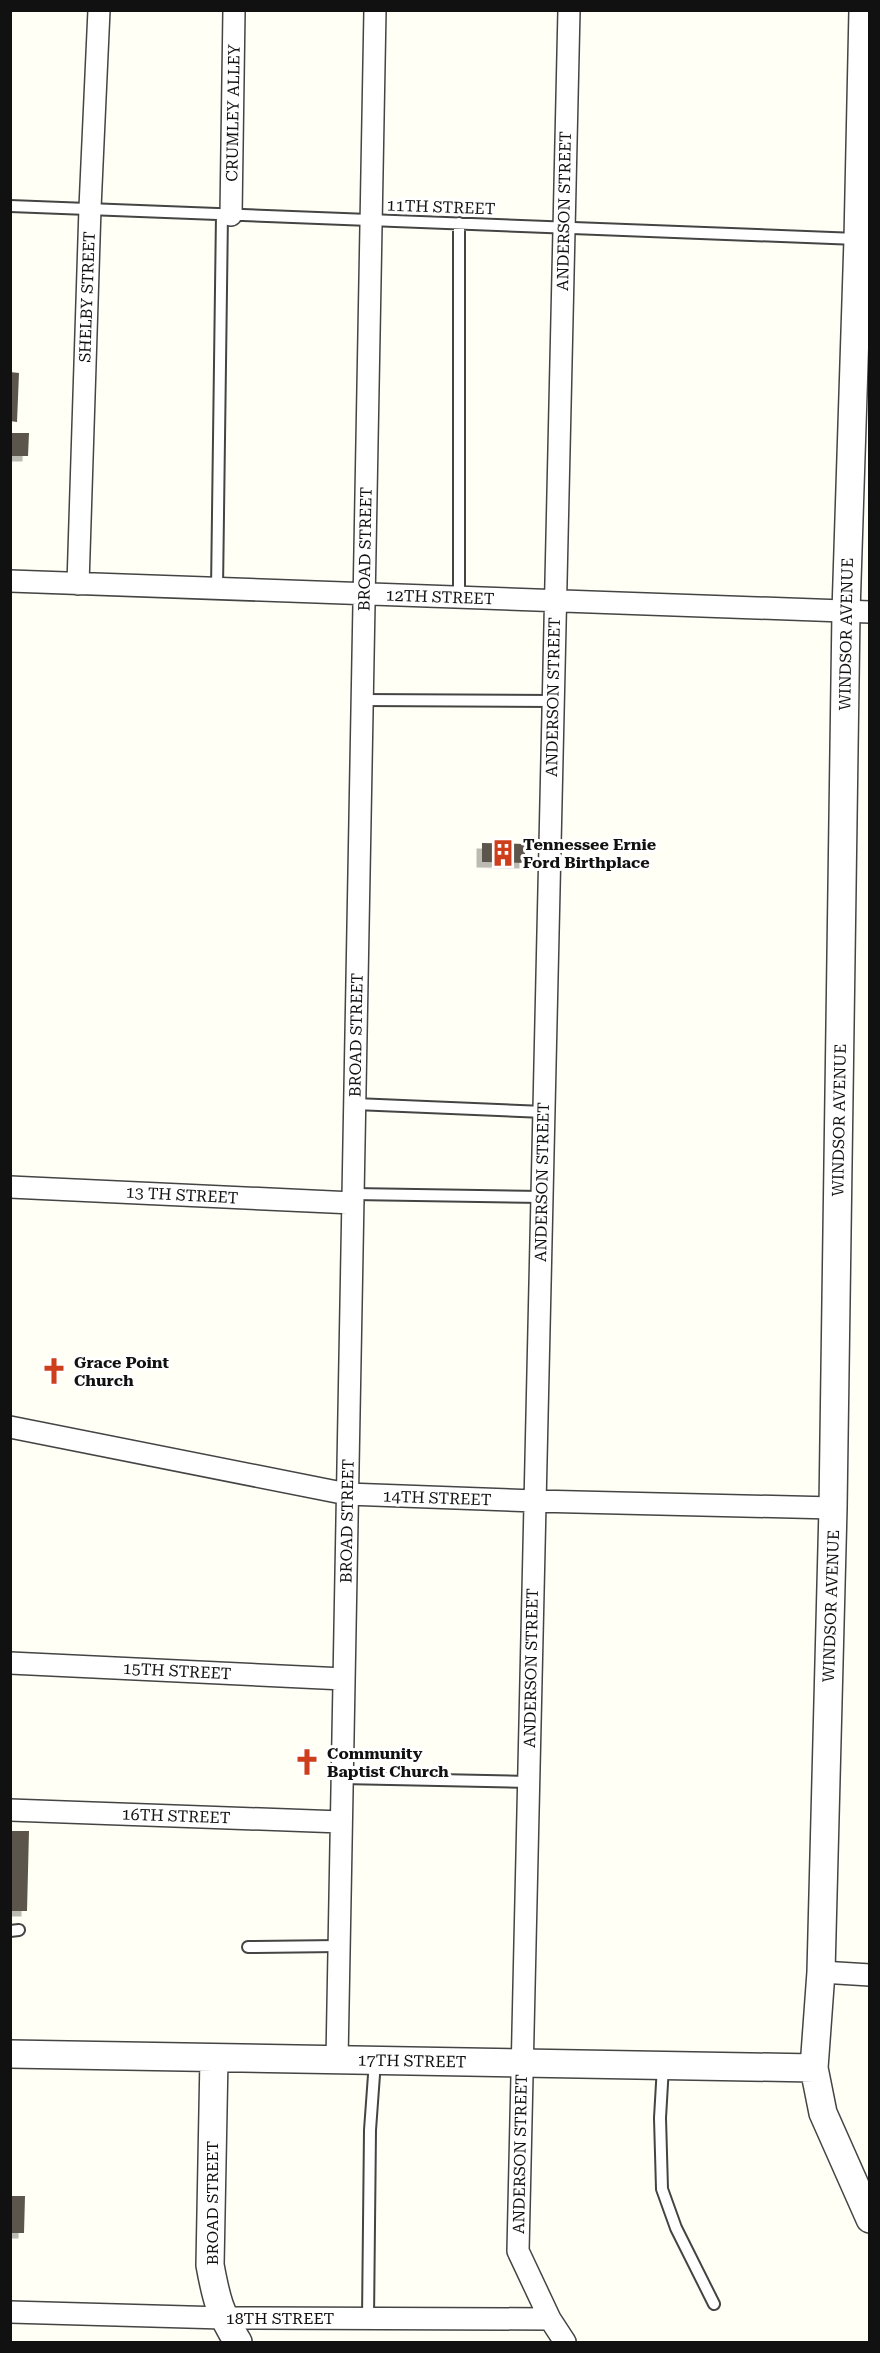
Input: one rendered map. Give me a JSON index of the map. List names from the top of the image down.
{
  "streets": {
    "street": [
      "CRUMLEY ALLEY",
      "ANDERSON STREET",
      "SHELBY STREET",
      "BROAD STREET",
      "12TH STREET",
      "WINDSOR AVENUE",
      "13 TH STREET",
      "14TH STREET",
      "15TH STREET",
      "16TH STREET",
      "17TH STREET",
      "18TH STREET"
    ],
    "lane": ["11TH STREET"]
  },
  "crossings": [
    ["CRUMLEY ALLEY", "11TH STREET"],
    ["11TH STREET", "ANDERSON STREET"],
    ["11TH STREET", "SHELBY STREET"],
    ["11TH STREET", "BROAD STREET"],
    ["11TH STREET", "WINDSOR AVENUE"],
    ["ANDERSON STREET", "12TH STREET"],
    ["ANDERSON STREET", "14TH STREET"],
    ["ANDERSON STREET", "17TH STREET"],
    ["ANDERSON STREET", "18TH STREET"],
    ["SHELBY STREET", "12TH STREET"],
    ["BROAD STREET", "12TH STREET"],
    ["BROAD STREET", "13 TH STREET"],
    ["BROAD STREET", "14TH STREET"],
    ["BROAD STREET", "15TH STREET"],
    ["BROAD STREET", "16TH STREET"],
    ["BROAD STREET", "17TH STREET"],
    ["BROAD STREET", "18TH STREET"],
    ["12TH STREET", "WINDSOR AVENUE"],
    ["WINDSOR AVENUE", "14TH STREET"],
    ["WINDSOR AVENUE", "17TH STREET"]
  ],
  "places": {
    "building": ["Tennessee Ernie Ford Birthplace"],
    "church": ["Grace Point Church", "Community Baptist Church"]
  }
}
